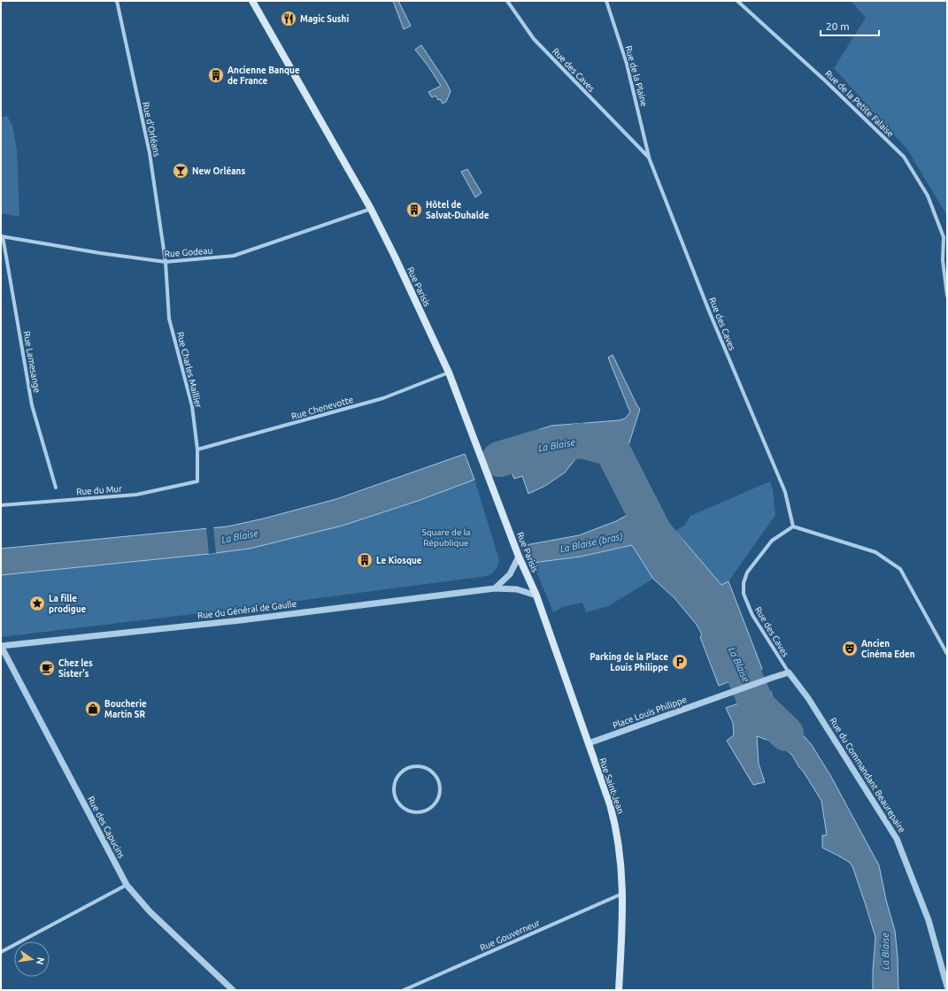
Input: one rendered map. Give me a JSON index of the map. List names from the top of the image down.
{
  "streets": {
    "main road": ["Rue Parisis", "Rue Saint-Jean"],
    "street": [
      "Rue des Caves",
      "Rue de la Plaine",
      "Rue de la Petite Falaise",
      "Rue d'Orléans",
      "Rue Godeau",
      "Rue Lamesange",
      "Rue Charles Maillier",
      "Rue Chenevotte",
      "Rue du Mur",
      "Rue du Général de Gaulle",
      "Place Louis Philippe",
      "Rue du Commandant Beaurepaire",
      "Rue des Capucins",
      "Rue Gouverneur"
    ]
  },
  "crossings": [
    ["Rue des Caves", "Rue de la Plaine"],
    ["Rue des Caves", "Place Louis Philippe"],
    ["Rue des Caves", "Rue du Commandant Beaurepaire"],
    ["Rue d'Orléans", "Rue Godeau"],
    ["Rue d'Orléans", "Rue Charles Maillier"],
    ["Rue Godeau", "Rue Parisis"],
    ["Rue Godeau", "Rue Lamesange"],
    ["Rue Godeau", "Rue Charles Maillier"],
    ["Rue Parisis", "Rue Chenevotte"],
    ["Rue Parisis", "Rue du Général de Gaulle"],
    ["Rue Parisis", "Rue Saint-Jean"],
    ["Rue Charles Maillier", "Rue Chenevotte"],
    ["Rue Charles Maillier", "Rue du Mur"],
    ["Rue du Général de Gaulle", "Rue Saint-Jean"],
    ["Rue du Général de Gaulle", "Rue des Capucins"],
    ["Place Louis Philippe", "Rue du Commandant Beaurepaire"],
    ["Place Louis Philippe", "Rue Saint-Jean"],
    ["Rue Saint-Jean", "Rue Gouverneur"]
  ],
  "water": ["La Blaise", "La Blaise (bras)"],
  "parks": ["Square de la République"],
  "places": {
    "restaurant": ["Magic Sushi"],
    "building": ["Ancienne Banque de France", "Hôtel de Salvat-Duhalde", "Le Kiosque"],
    "bar": ["New Orléans"],
    "place": ["La fille prodigue"],
    "theatre": ["Ancien Cinéma Eden"],
    "parking": ["Parking de la Place Louis Philippe"],
    "cafe": ["Chez les Sister's"],
    "shop": ["Boucherie Martin SR"]
  },
  "scale_bar": "20 m",
  "north": "right"
}
